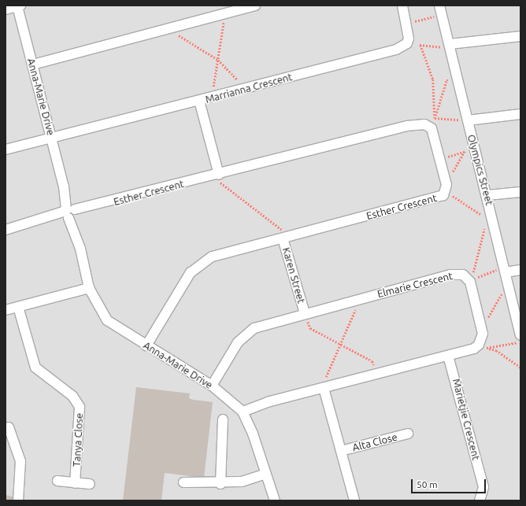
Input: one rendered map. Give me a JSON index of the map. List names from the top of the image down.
{
  "streets": {
    "street": [
      "Marrianna Crescent",
      "Anna-Marie Drive",
      "Olympics Street",
      "Esther Crescent",
      "Karen Street",
      "Elmarie Crescent",
      "Marietjie Crescent",
      "Tanya Close",
      "Alta Close"
    ]
  },
  "crossings": [
    ["Marrianna Crescent", "Anna-Marie Drive"],
    ["Anna-Marie Drive", "Esther Crescent"],
    ["Anna-Marie Drive", "Elmarie Crescent"],
    ["Esther Crescent", "Karen Street"],
    ["Karen Street", "Elmarie Crescent"]
  ],
  "scale_bar": "50 m"
}
